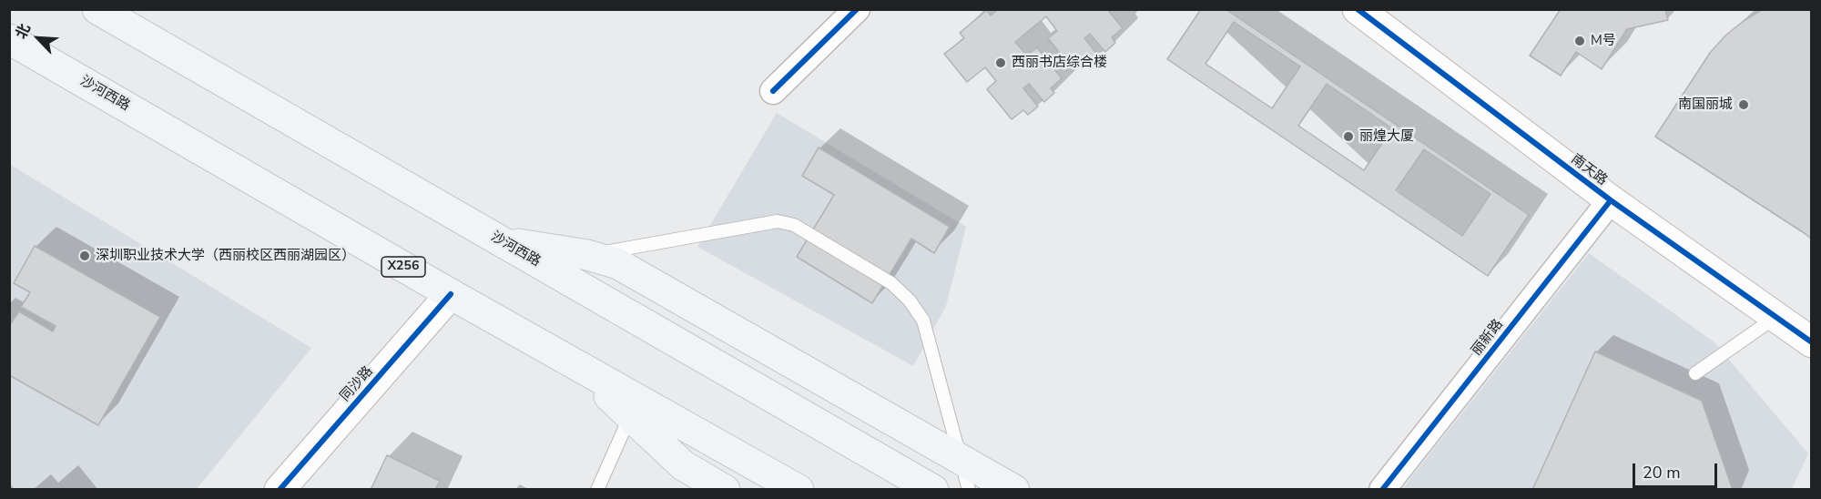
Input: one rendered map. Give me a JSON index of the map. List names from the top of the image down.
{
  "streets": {
    "main road": ["沙河西路", "X256"],
    "street": ["南天路", "丽新路", "同沙路"]
  },
  "crossings": [
    ["沙河西路", "同沙路"],
    ["南天路", "丽新路"]
  ],
  "places": [
    "M号",
    "西丽书店综合楼",
    "南国丽城",
    "丽煌大厦",
    "深圳职业技术大学（西丽校区西丽湖园区）"
  ],
  "scale_bar": "20 m",
  "north": "top left"
}
